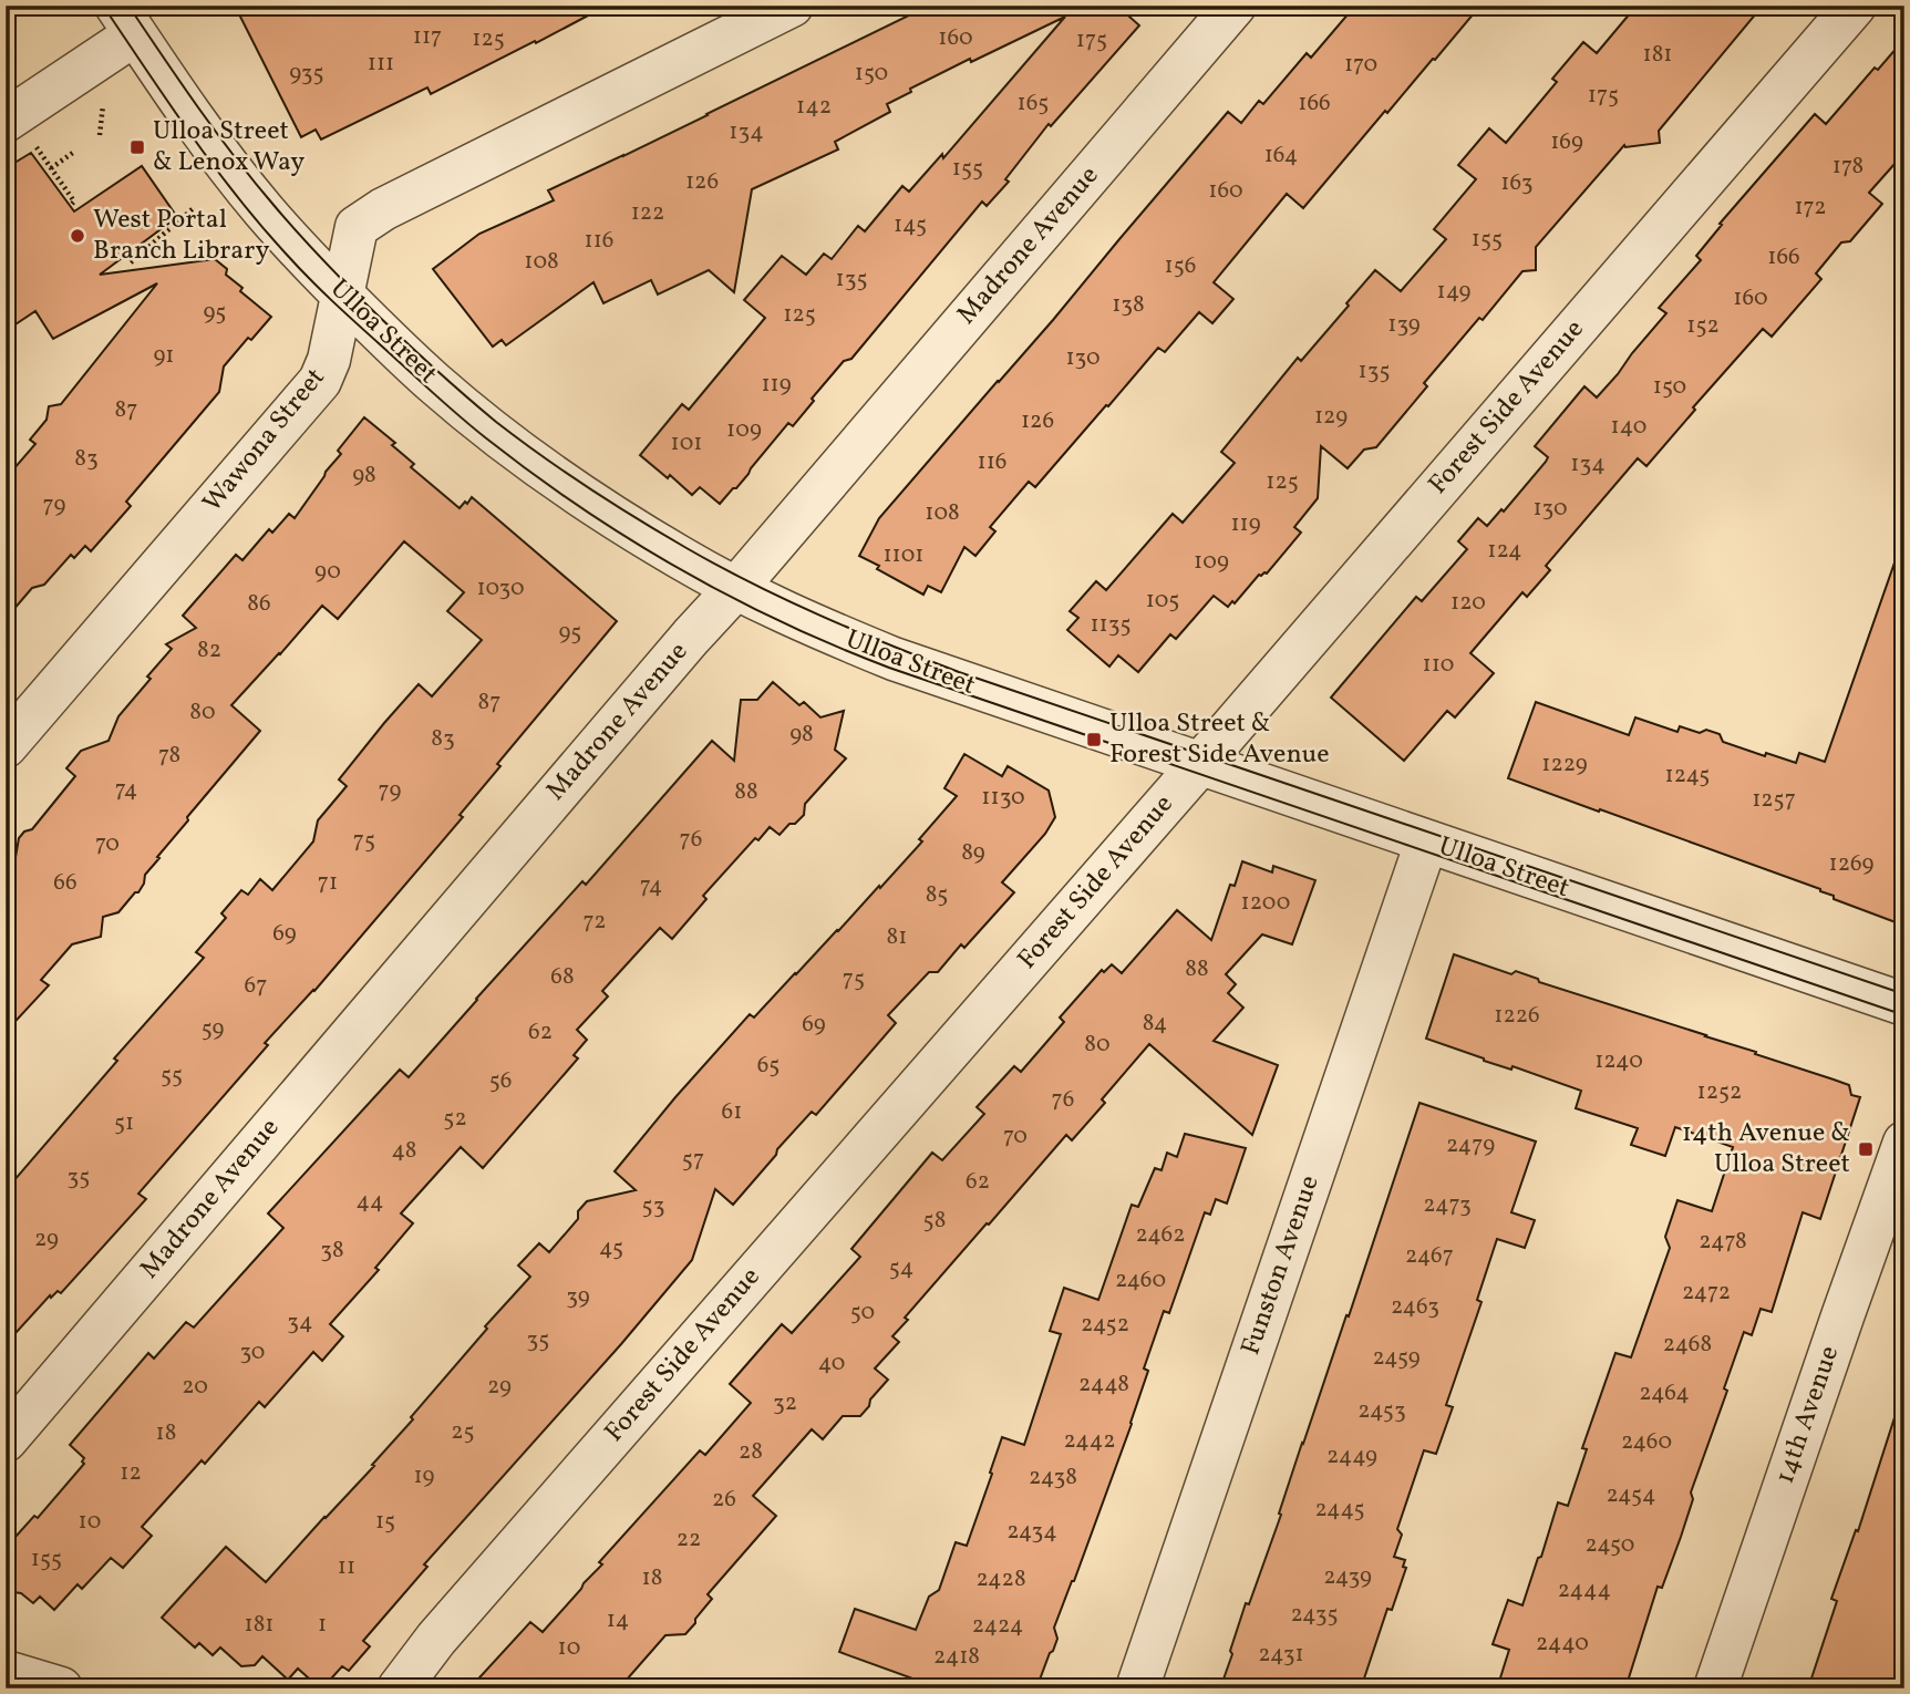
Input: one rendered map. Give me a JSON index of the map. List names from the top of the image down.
{
  "streets": {
    "street": [
      "Madrone Avenue",
      "Ulloa Street",
      "Forest Side Avenue",
      "Wawona Street",
      "Funston Avenue",
      "14th Avenue"
    ]
  },
  "crossings": [
    ["Madrone Avenue", "Ulloa Street"],
    ["Ulloa Street", "Forest Side Avenue"],
    ["Ulloa Street", "Wawona Street"],
    ["Ulloa Street", "Funston Avenue"]
  ],
  "places": {
    "transit": ["Ulloa Street & Lenox Way", "Ulloa Street & Forest Side Avenue", "14th Avenue & Ulloa Street"],
    "other": ["West Portal Branch Library"]
  },
  "house_numbers": [
    "117",
    "160",
    "125",
    "175",
    "181",
    "111",
    "170",
    "935",
    "150",
    "175",
    "165",
    "166",
    "142",
    "134",
    "169",
    "164",
    "178",
    "155",
    "126",
    "163",
    "160",
    "172",
    "122",
    "145",
    "155",
    "116",
    "166",
    "108",
    "156",
    "135",
    "149",
    "160",
    "138",
    "95",
    "125",
    "139",
    "152",
    "91",
    "130",
    "135",
    "119",
    "150",
    "87",
    "129",
    "126",
    "140",
    "109",
    "101",
    "83",
    "116",
    "134",
    "98",
    "125",
    "79",
    "130",
    "108",
    "119",
    "124",
    "1101",
    "109",
    "90",
    "1030",
    "105",
    "120",
    "86",
    "1135",
    "95",
    "82",
    "110",
    "87",
    "80",
    "98",
    "83",
    "78",
    "1229",
    "1245",
    "74",
    "79",
    "88",
    "1130",
    "1257",
    "76",
    "75",
    "70",
    "89",
    "1269",
    "66",
    "71",
    "74",
    "85",
    "1200",
    "72",
    "69",
    "81",
    "88",
    "68",
    "75",
    "67",
    "1226",
    "84",
    "69",
    "59",
    "62",
    "80",
    "1240",
    "65",
    "55",
    "56",
    "1252",
    "76",
    "61",
    "52",
    "51",
    "70",
    "2479",
    "48",
    "57",
    "35",
    "62",
    "44",
    "2473",
    "53",
    "58",
    "2462",
    "29",
    "2478",
    "45",
    "38",
    "2467",
    "54",
    "2460",
    "2472",
    "39",
    "2463",
    "50",
    "34",
    "2452",
    "35",
    "2468",
    "30",
    "2459",
    "40",
    "2448",
    "20",
    "29",
    "2464",
    "32",
    "2453",
    "25",
    "18",
    "2442",
    "2460",
    "28",
    "2449",
    "12",
    "19",
    "2438",
    "2454",
    "26",
    "2445",
    "10",
    "15",
    "2434",
    "22",
    "2450",
    "155",
    "11",
    "2439",
    "18",
    "2428",
    "2444",
    "2435",
    "14",
    "181",
    "1",
    "2424",
    "2440",
    "10",
    "2431",
    "2418"
  ]
}
